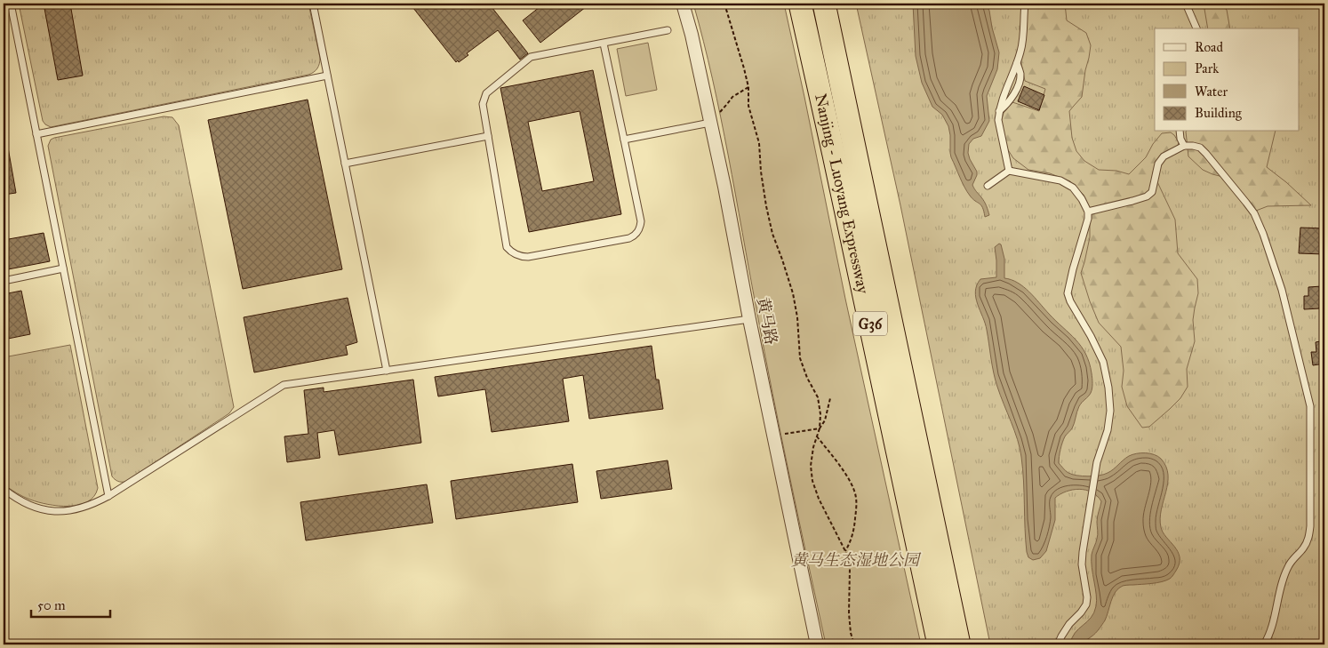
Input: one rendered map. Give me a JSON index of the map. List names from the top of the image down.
{
  "streets": {
    "highway": ["Nanjing - Luoyang Expressway", "G36"],
    "street": ["黄马路"]
  },
  "parks": ["黄马生态湿地公园"],
  "legend": [
    "Road",
    "Park",
    "Water",
    "Building"
  ],
  "scale_bar": "50 m"
}
